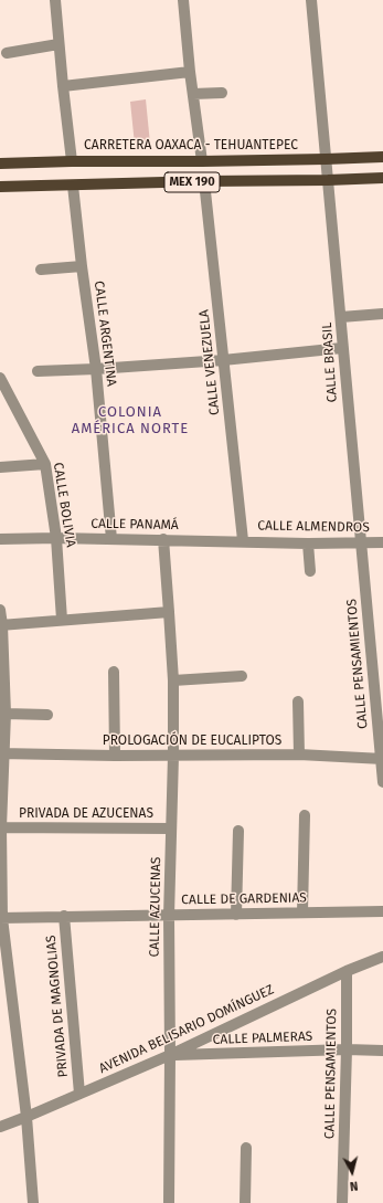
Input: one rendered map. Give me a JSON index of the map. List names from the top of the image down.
{
  "streets": {
    "main road": ["CARRETERA OAXACA - TEHUANTEPEC", "MEX 190"],
    "street": [
      "CALLE ARGENTINA",
      "CALLE VENEZUELA",
      "CALLE BRASIL",
      "CALLE BOLIVIA",
      "CALLE PANAMÁ",
      "CALLE ALMENDROS",
      "CALLE PENSAMIENTOS",
      "PROLOGACIÓN DE EUCALIPTOS",
      "PRIVADA DE AZUCENAS",
      "CALLE DE GARDENIAS",
      "CALLE AZUCENAS",
      "PRIVADA DE MAGNOLIAS",
      "AVENIDA BELISARIO DOMÍNGUEZ",
      "CALLE PALMERAS"
    ]
  },
  "crossings": [
    ["CARRETERA OAXACA - TEHUANTEPEC", "CALLE BRASIL"],
    ["MEX 190", "CALLE ARGENTINA"],
    ["MEX 190", "CALLE VENEZUELA"],
    ["MEX 190", "CALLE BRASIL"],
    ["CALLE ARGENTINA", "CALLE PANAMÁ"],
    ["CALLE VENEZUELA", "CALLE PANAMÁ"],
    ["CALLE VENEZUELA", "CALLE ALMENDROS"],
    ["CALLE BRASIL", "CALLE ALMENDROS"],
    ["CALLE BRASIL", "CALLE PENSAMIENTOS"],
    ["CALLE BOLIVIA", "CALLE PANAMÁ"],
    ["CALLE PANAMÁ", "CALLE ALMENDROS"],
    ["CALLE PANAMÁ", "CALLE AZUCENAS"],
    ["CALLE ALMENDROS", "CALLE PENSAMIENTOS"],
    ["CALLE PENSAMIENTOS", "PROLOGACIÓN DE EUCALIPTOS"],
    ["CALLE PENSAMIENTOS", "AVENIDA BELISARIO DOMÍNGUEZ"],
    ["CALLE PENSAMIENTOS", "CALLE PALMERAS"],
    ["PROLOGACIÓN DE EUCALIPTOS", "CALLE AZUCENAS"],
    ["PRIVADA DE AZUCENAS", "CALLE AZUCENAS"],
    ["CALLE DE GARDENIAS", "CALLE AZUCENAS"],
    ["CALLE DE GARDENIAS", "PRIVADA DE MAGNOLIAS"],
    ["CALLE AZUCENAS", "AVENIDA BELISARIO DOMÍNGUEZ"],
    ["CALLE AZUCENAS", "CALLE PALMERAS"],
    ["PRIVADA DE MAGNOLIAS", "AVENIDA BELISARIO DOMÍNGUEZ"],
    ["AVENIDA BELISARIO DOMÍNGUEZ", "CALLE PALMERAS"]
  ],
  "districts": ["COLONIA AMÉRICA NORTE"],
  "north": "bottom"
}
